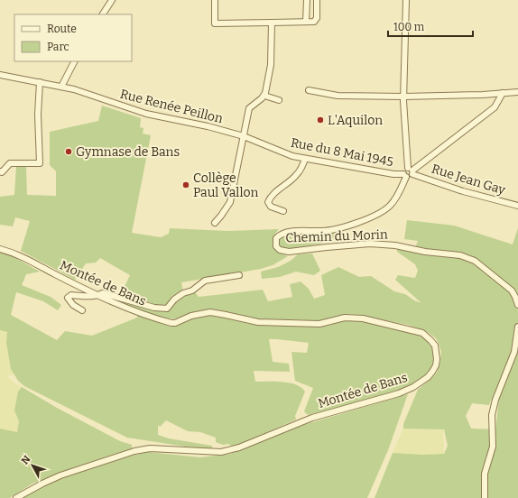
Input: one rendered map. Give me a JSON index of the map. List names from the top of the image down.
{
  "streets": {
    "street": [
      "Rue Renée Peillon",
      "Rue du 8 Mai 1945",
      "Rue Jean Gay",
      "Chemin du Morin",
      "Montée de Bans"
    ]
  },
  "crossings": [
    ["Rue Renée Peillon", "Rue du 8 Mai 1945"],
    ["Rue du 8 Mai 1945", "Chemin du Morin"]
  ],
  "places": ["L'Aquilon", "Gymnase de Bans", "Collège Paul Vallon"],
  "legend": ["Route", "Parc"],
  "scale_bar": "100 m",
  "north": "top left"
}
